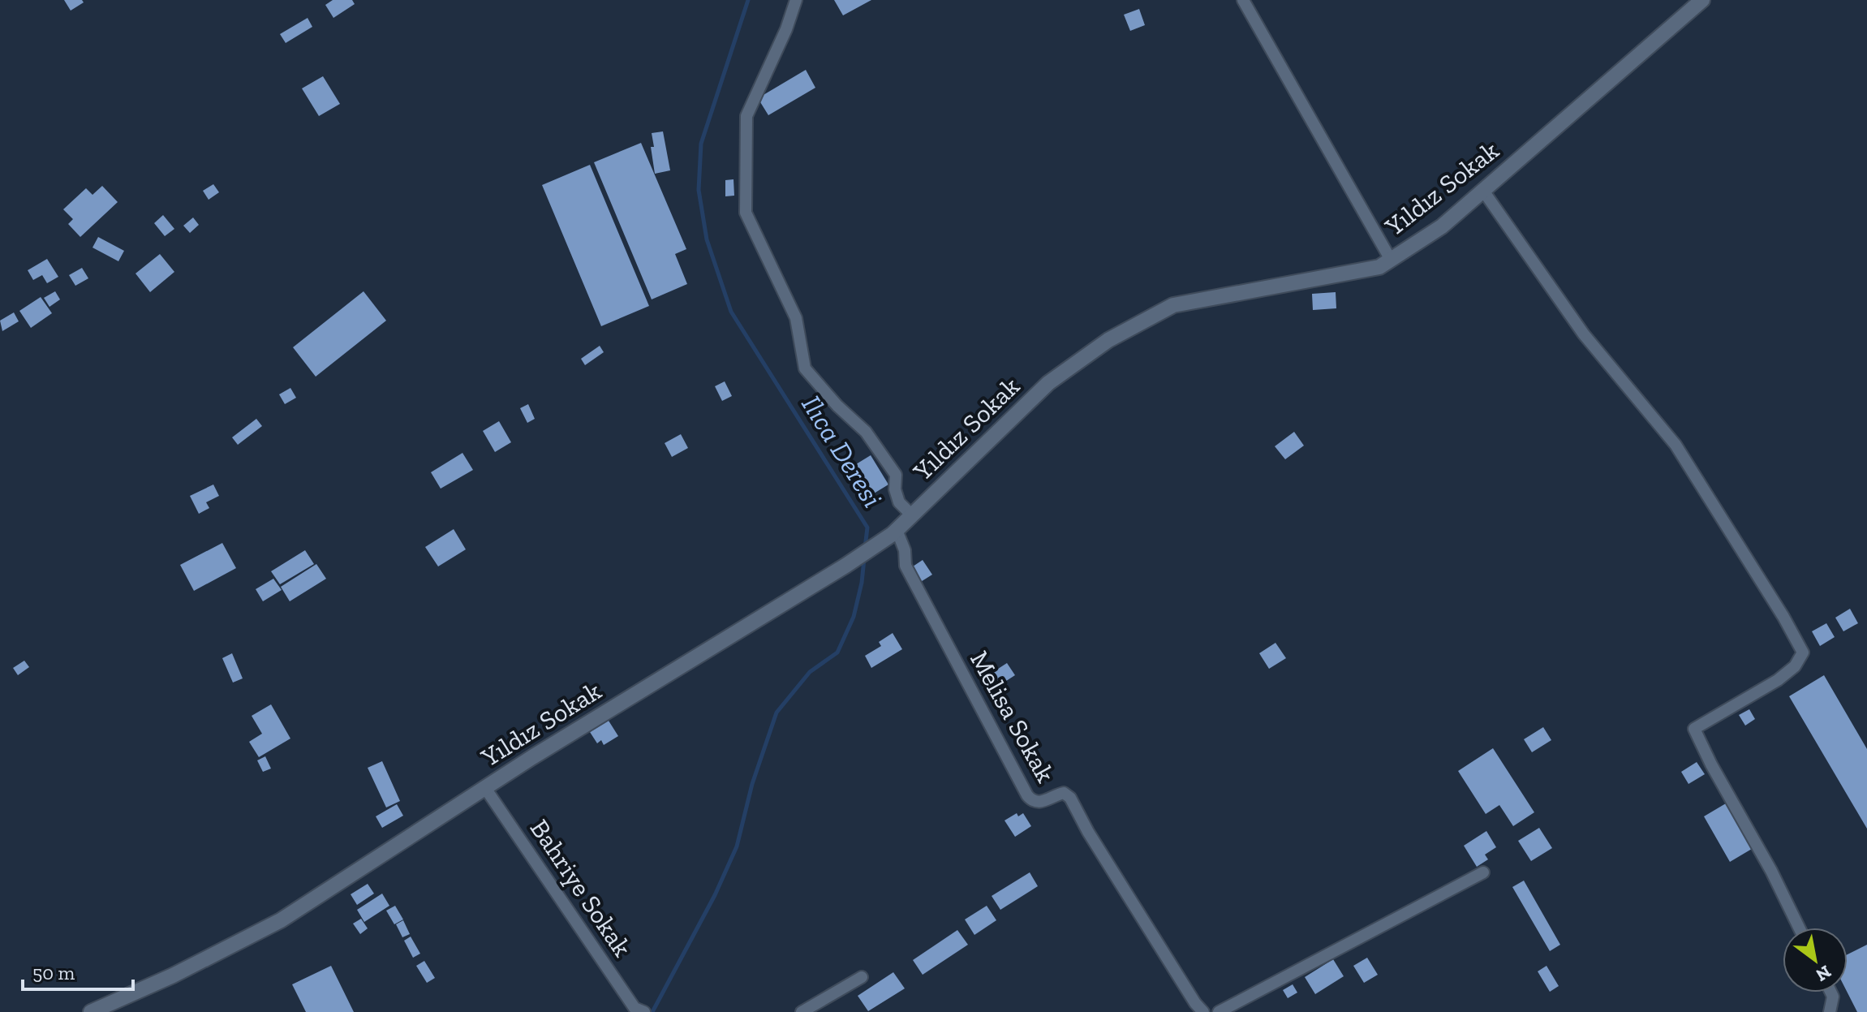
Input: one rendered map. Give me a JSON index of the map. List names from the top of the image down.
{
  "streets": {
    "street": ["Yıldız Sokak", "Melisa Sokak", "Bahriye Sokak"]
  },
  "crossings": [
    ["Yıldız Sokak", "Melisa Sokak"],
    ["Yıldız Sokak", "Bahriye Sokak"]
  ],
  "water": ["Ilıca Deresi"],
  "scale_bar": "50 m",
  "north": "bottom right"
}
